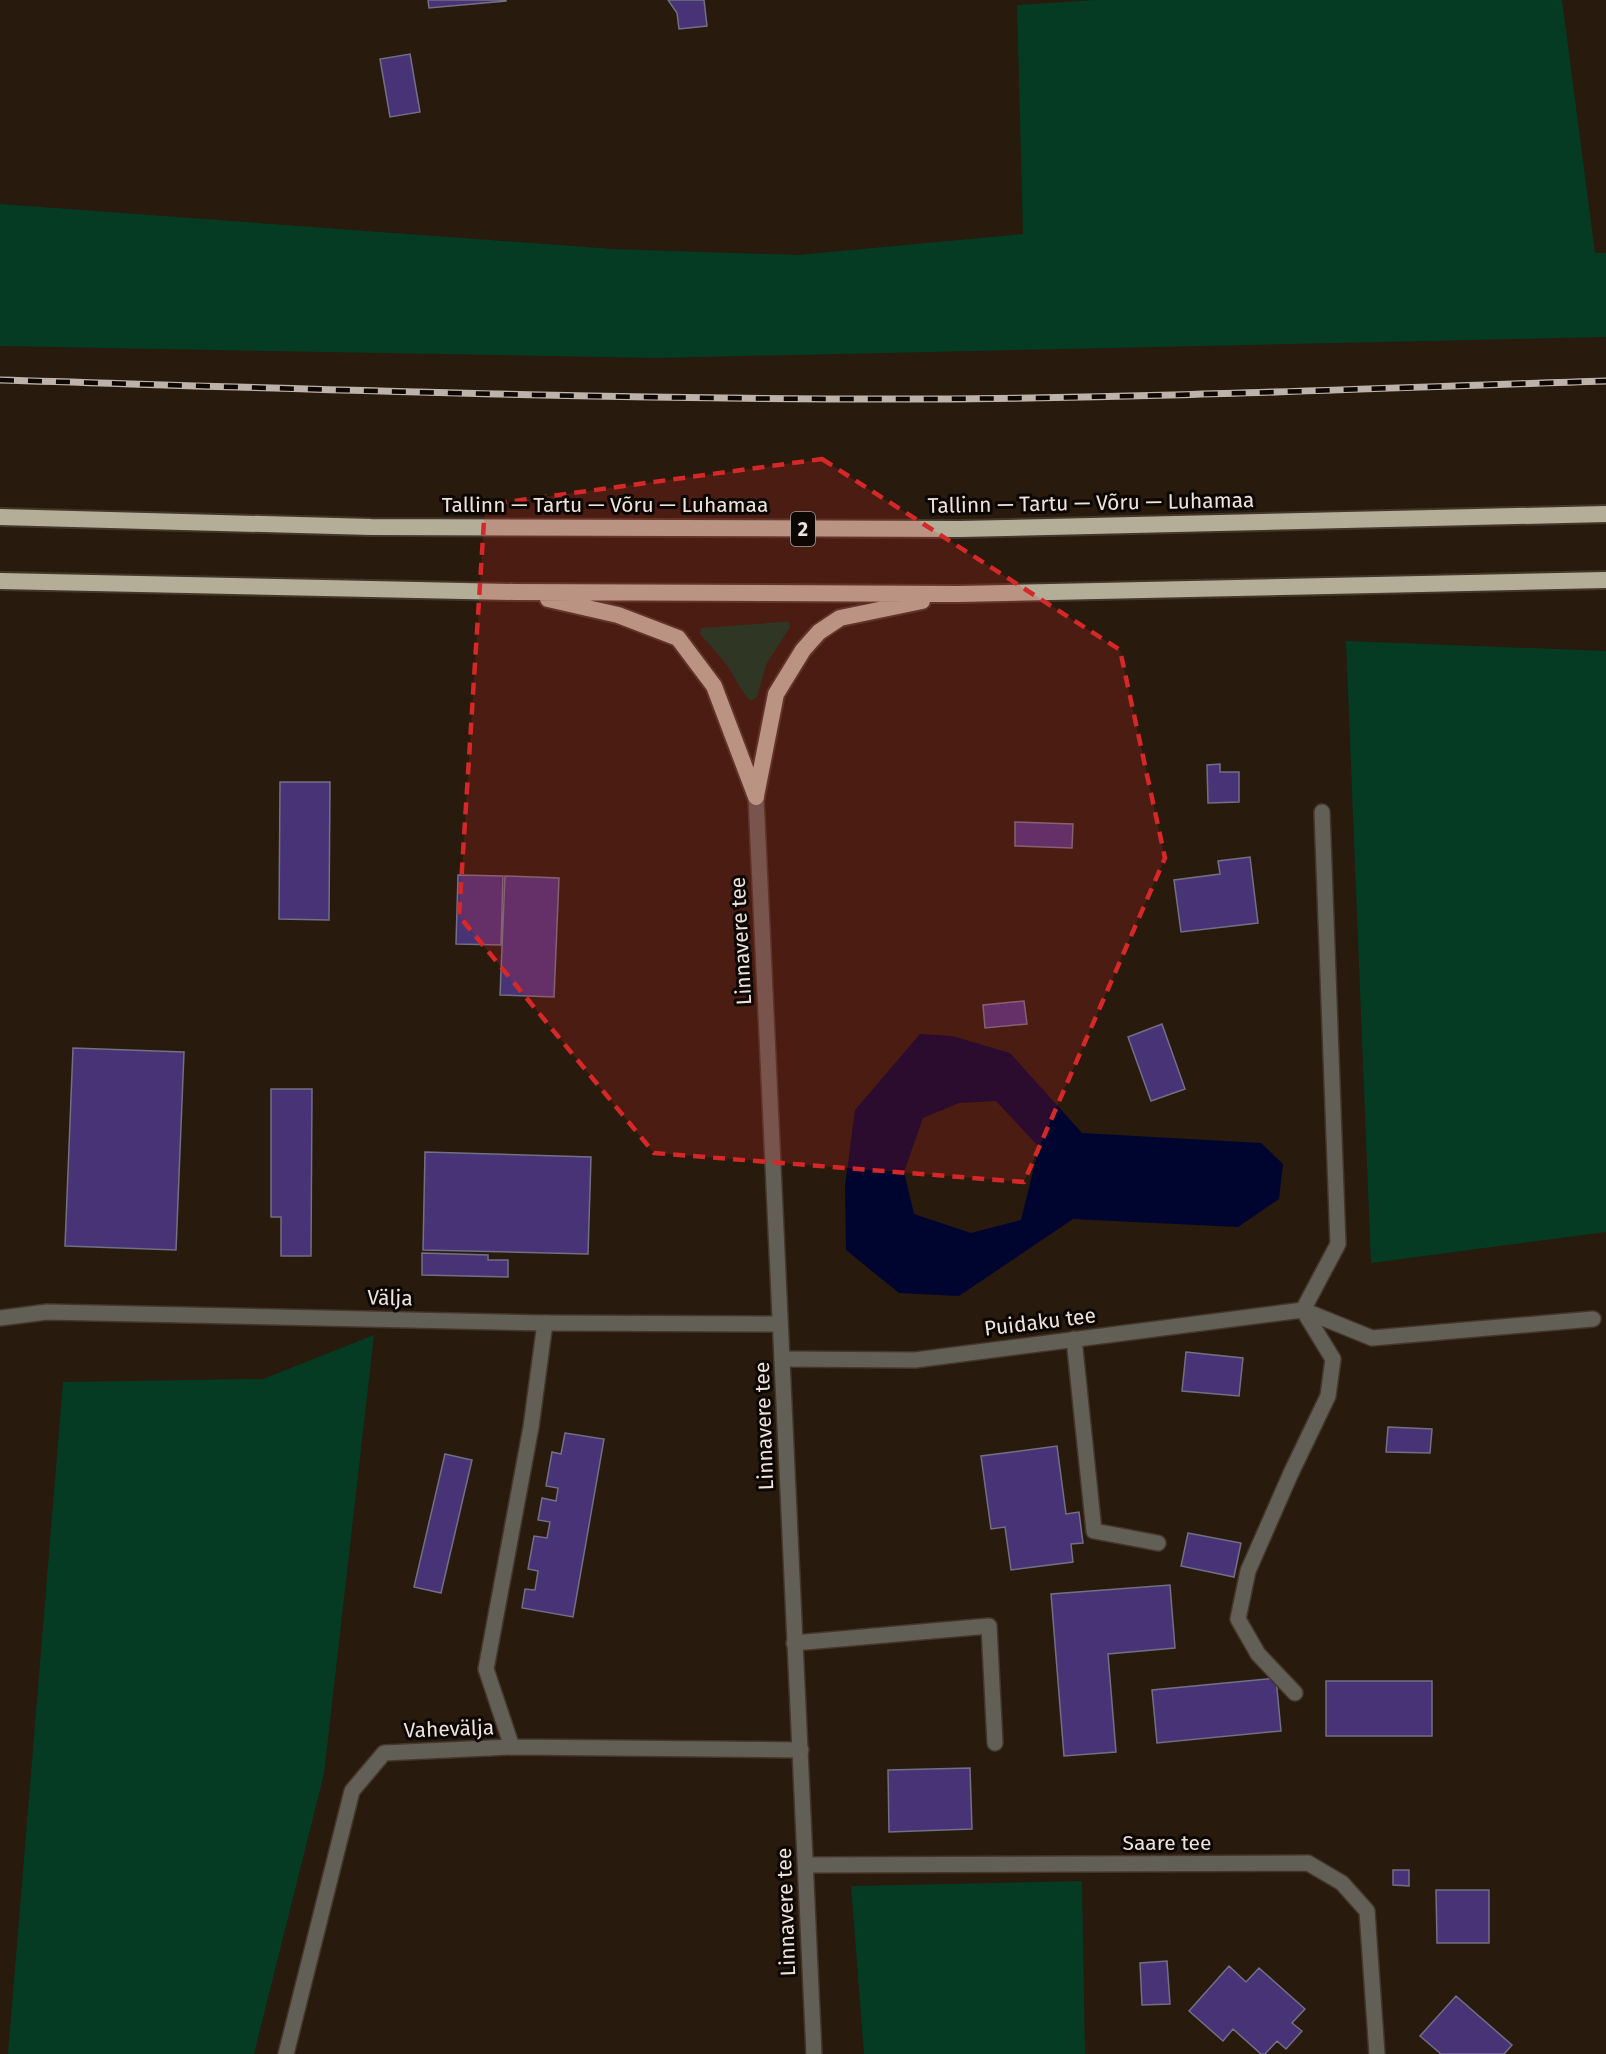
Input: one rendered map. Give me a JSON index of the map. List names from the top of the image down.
{
  "streets": {
    "highway": ["Tallinn — Tartu — Võru — Luhamaa", "2"],
    "street": [
      "Linnavere tee",
      "Välja",
      "Puidaku tee",
      "Vahevälja",
      "Saare tee"
    ]
  },
  "crossings": [
    ["Linnavere tee", "Välja"],
    ["Linnavere tee", "Puidaku tee"],
    ["Linnavere tee", "Vahevälja"],
    ["Linnavere tee", "Saare tee"]
  ]
}
